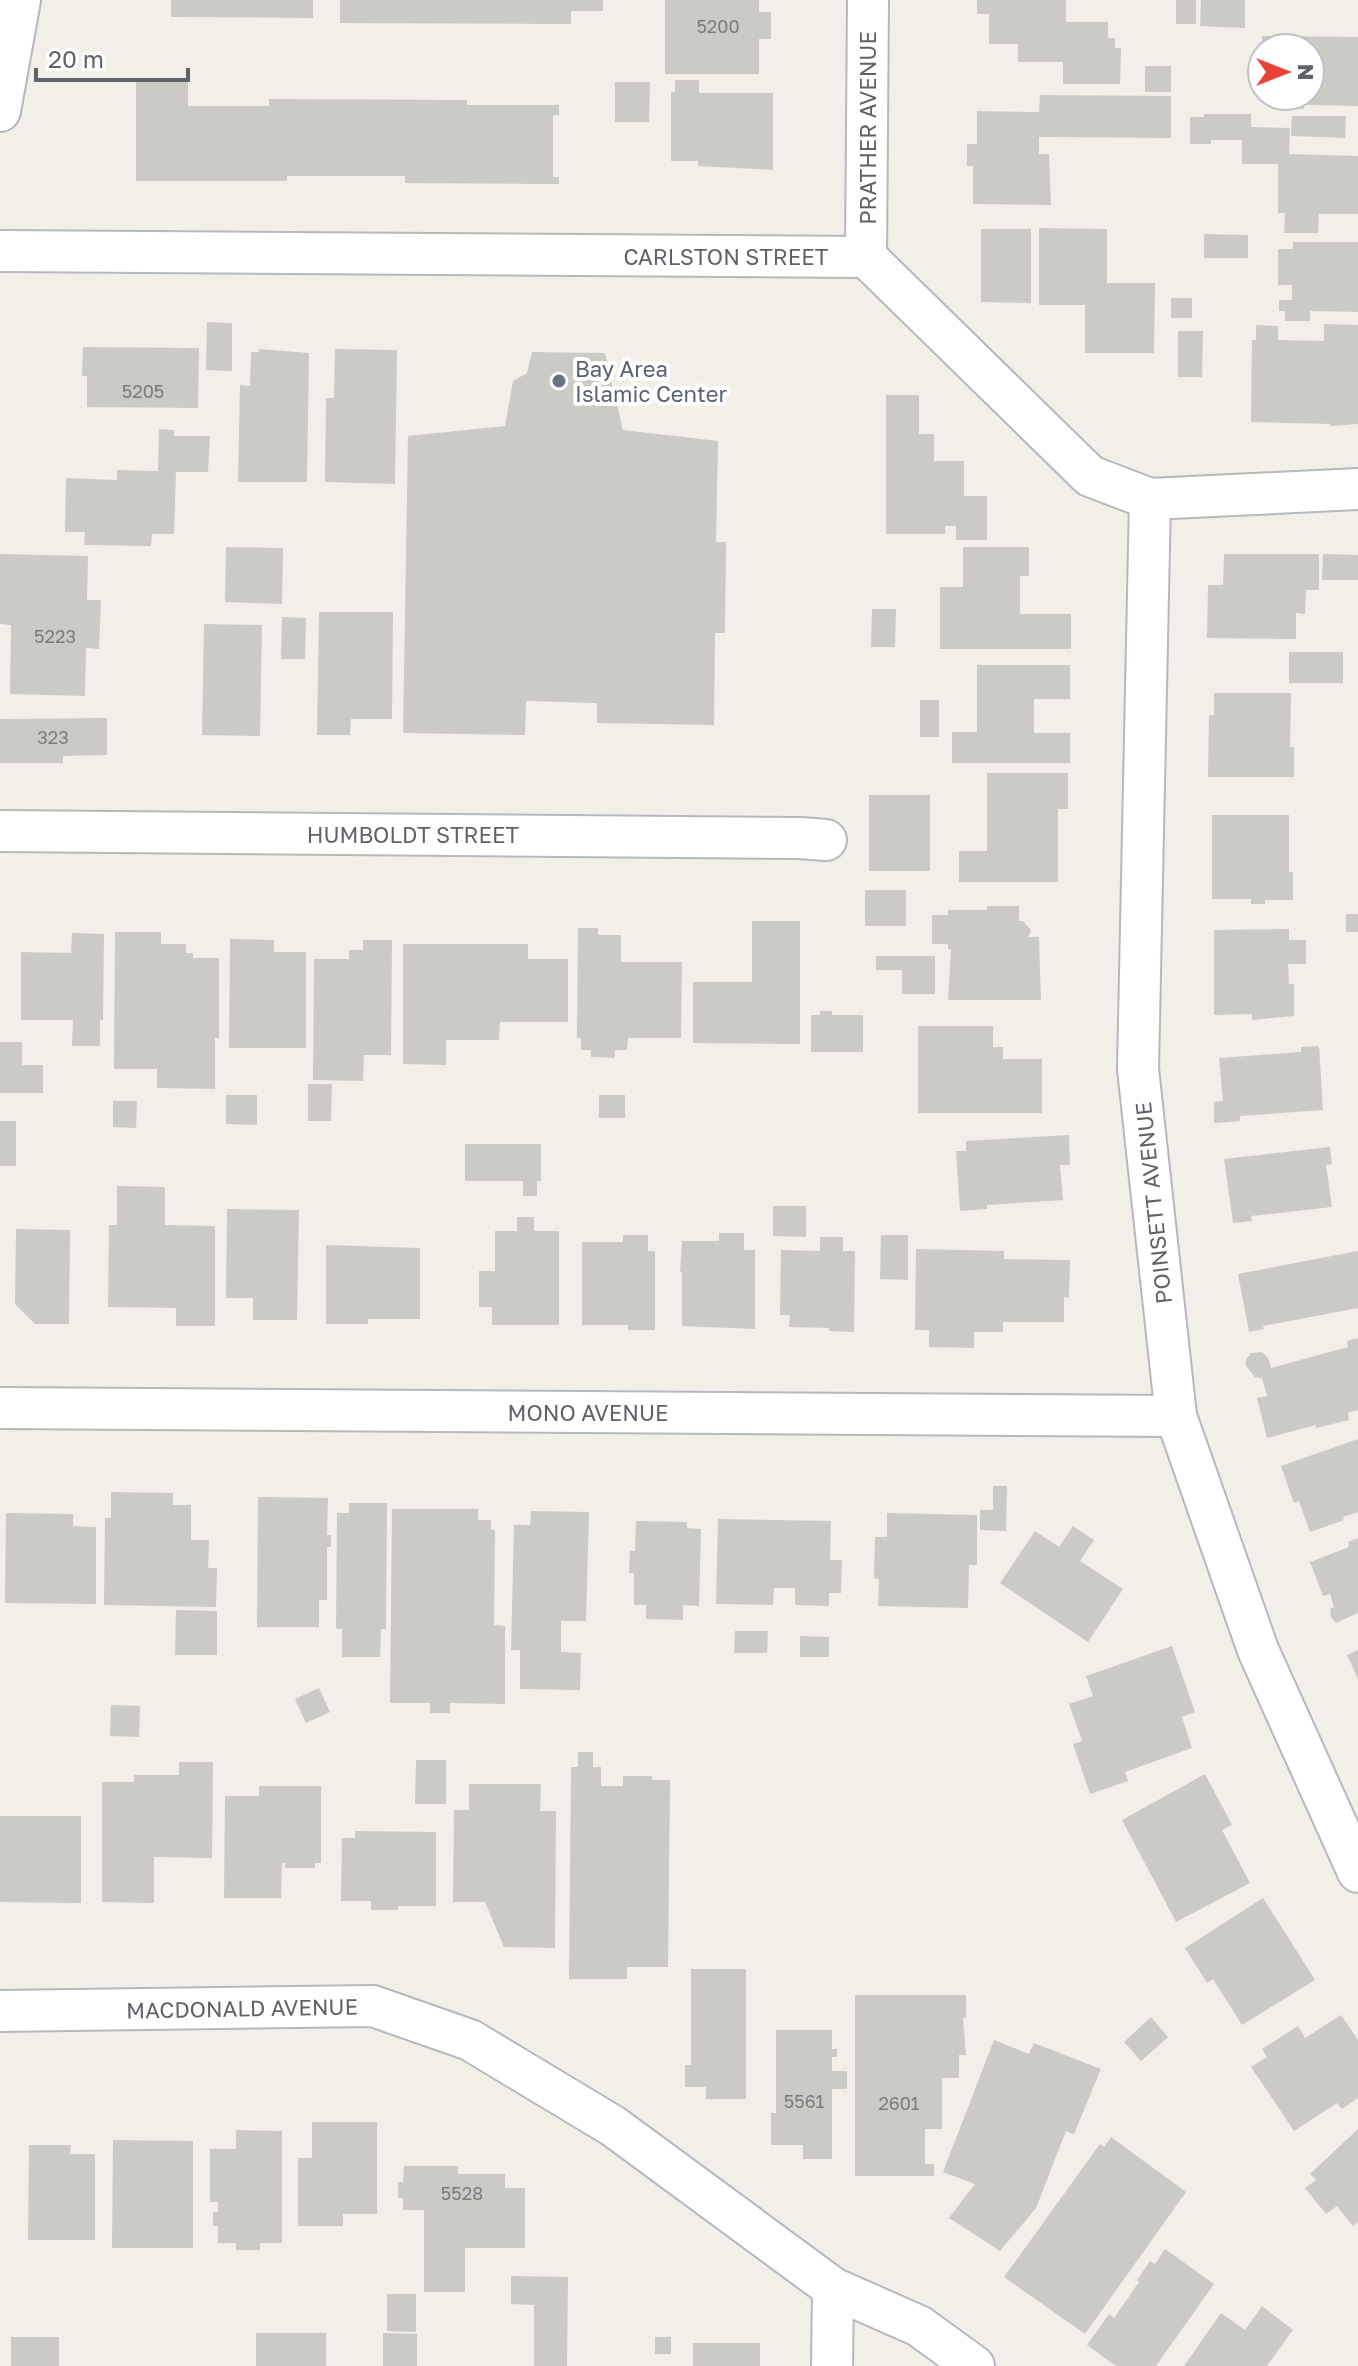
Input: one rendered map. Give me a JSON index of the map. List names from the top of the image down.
{
  "streets": {
    "street": [
      "PRATHER AVENUE",
      "CARLSTON STREET",
      "HUMBOLDT STREET",
      "POINSETT AVENUE",
      "MONO AVENUE",
      "MACDONALD AVENUE"
    ]
  },
  "crossings": [
    ["PRATHER AVENUE", "CARLSTON STREET"],
    ["POINSETT AVENUE", "MONO AVENUE"]
  ],
  "places": ["Bay Area Islamic Center"],
  "house_numbers": [
    "5200",
    "5205",
    "5223",
    "323",
    "5561",
    "2601",
    "5528"
  ],
  "scale_bar": "20 m",
  "north": "right"
}
